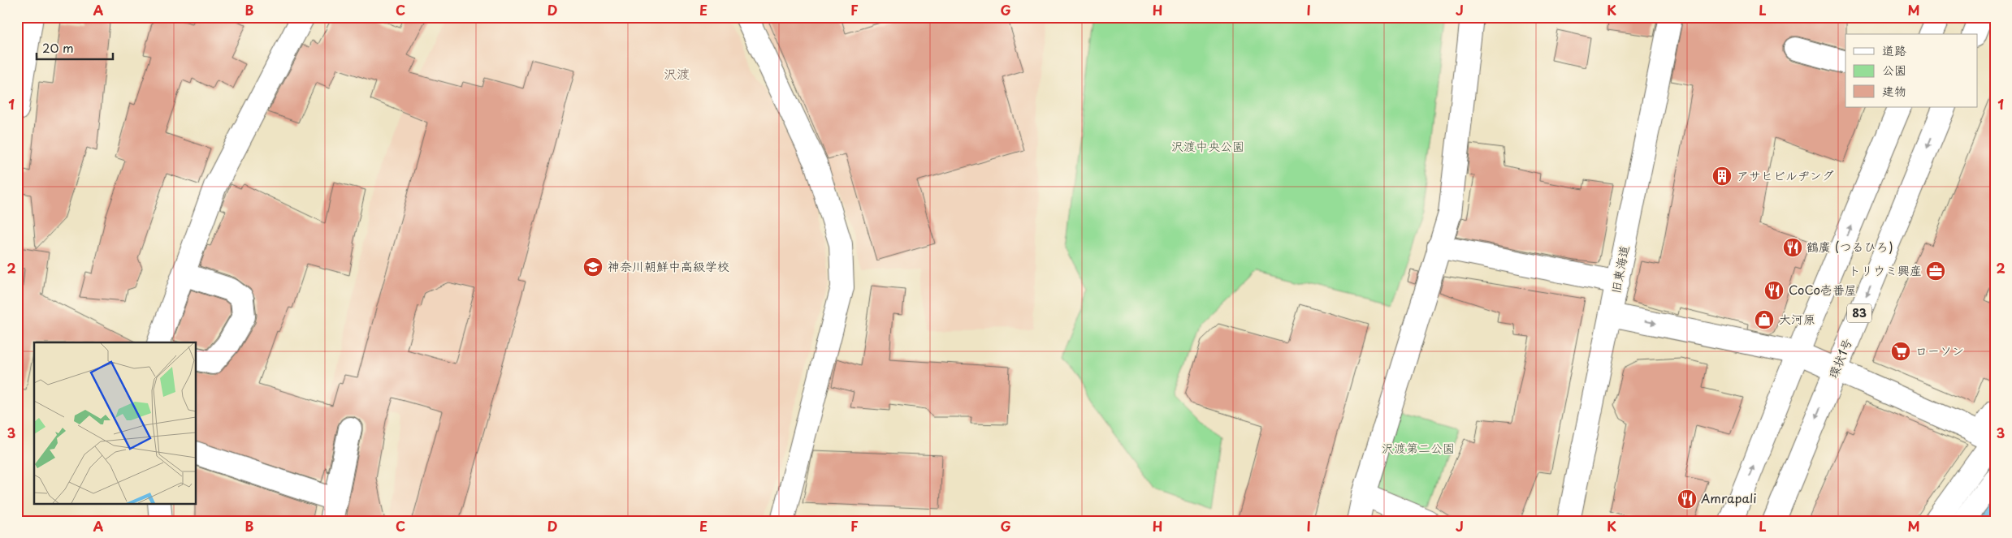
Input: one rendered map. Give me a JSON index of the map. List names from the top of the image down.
{
  "streets": {
    "main road": ["旧東海道", "83", "環状1号"]
  },
  "districts": ["沢渡"],
  "parks": ["沢渡中央公園", "沢渡第二公園"],
  "places": {
    "building": ["アサヒビルヂング"],
    "restaurant": ["鶴廣 (つるひろ)", "CoCo壱番屋", "Amrapali"],
    "school or university": ["神奈川朝鮮中高級学校"],
    "office": ["トリウミ興産"],
    "shop": ["大河原"],
    "supermarket": ["ローソン"]
  },
  "legend": ["道路", "公園", "建物"],
  "scale_bar": "20 m",
  "grid": {
    "columns": [
      "A",
      "B",
      "C",
      "D",
      "E",
      "F",
      "G",
      "H",
      "I",
      "J",
      "K",
      "L",
      "M"
    ],
    "rows": ["1", "2", "3"]
  }
}
